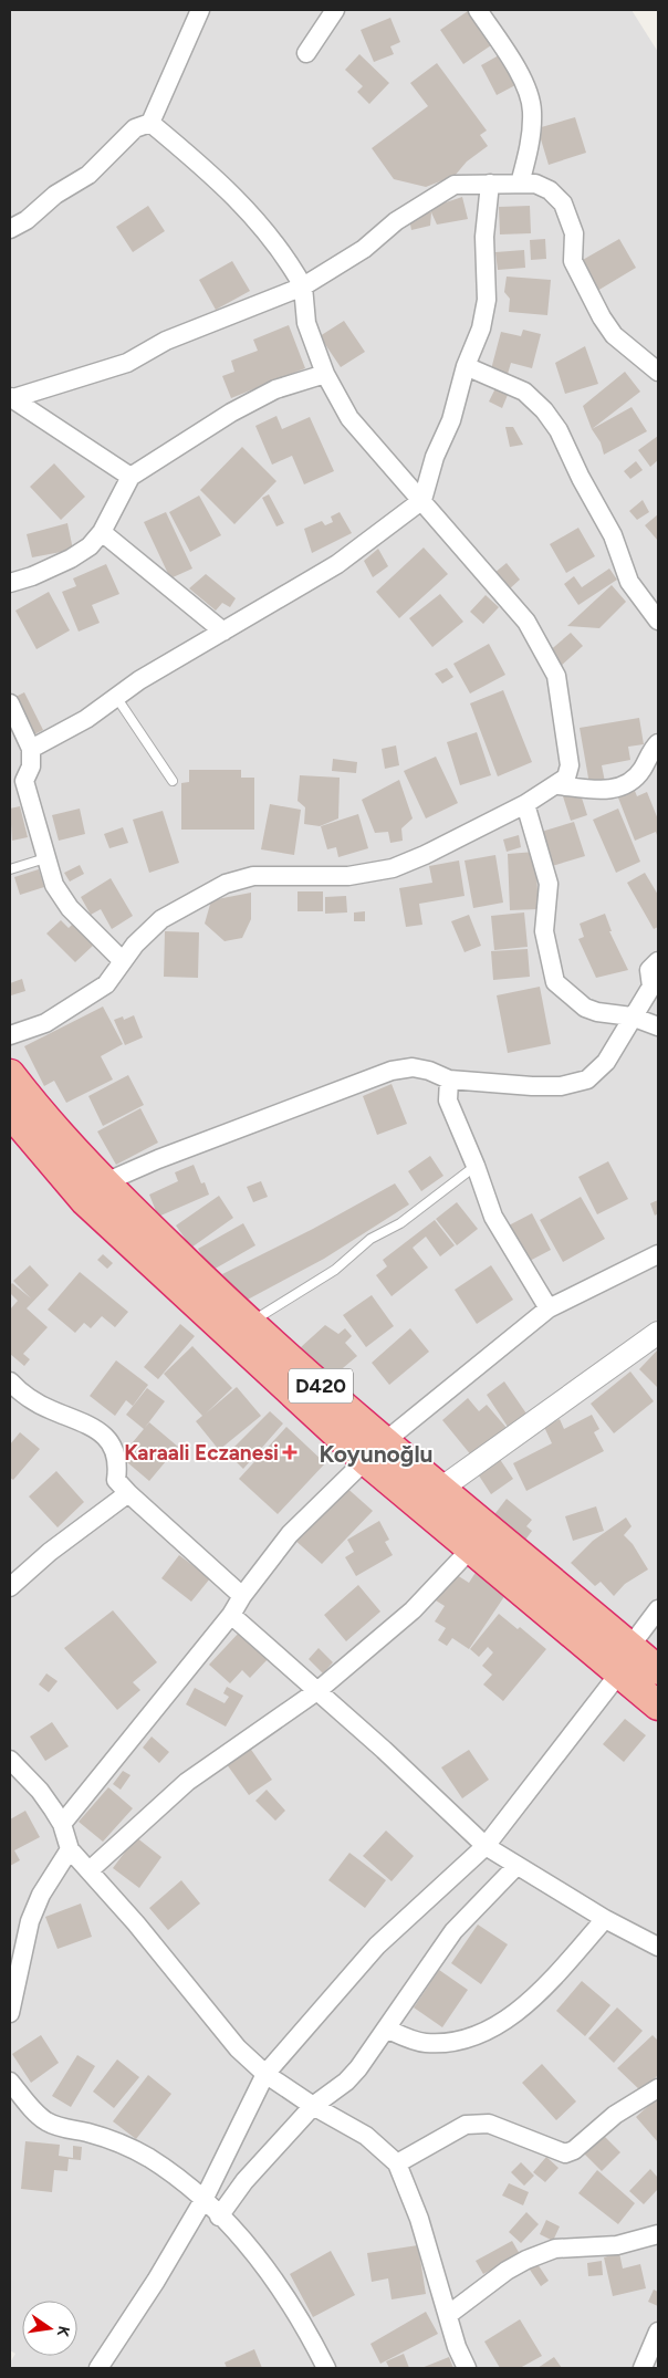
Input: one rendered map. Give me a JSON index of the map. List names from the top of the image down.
{
  "streets": {
    "highway": ["D420"]
  },
  "districts": ["Koyunoğlu"],
  "places": {
    "health": ["Karaali Eczanesi"]
  },
  "north": "right"
}
